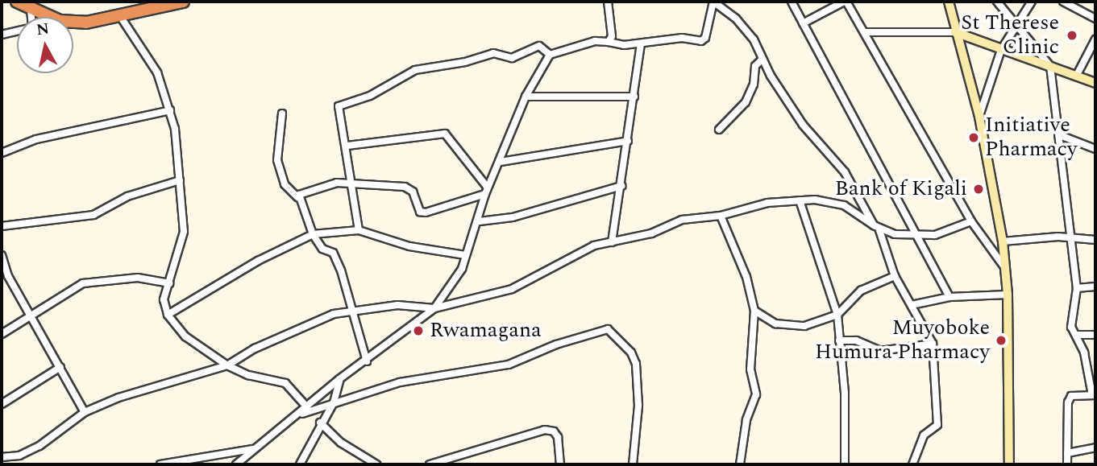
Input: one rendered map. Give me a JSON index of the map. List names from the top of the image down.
{
  "places": [
    "St Therese Clinic",
    "Initiative Pharmacy",
    "Bank of Kigali",
    "Rwamagana",
    "Muyoboke Humura Pharmacy"
  ],
  "north": "top"
}
